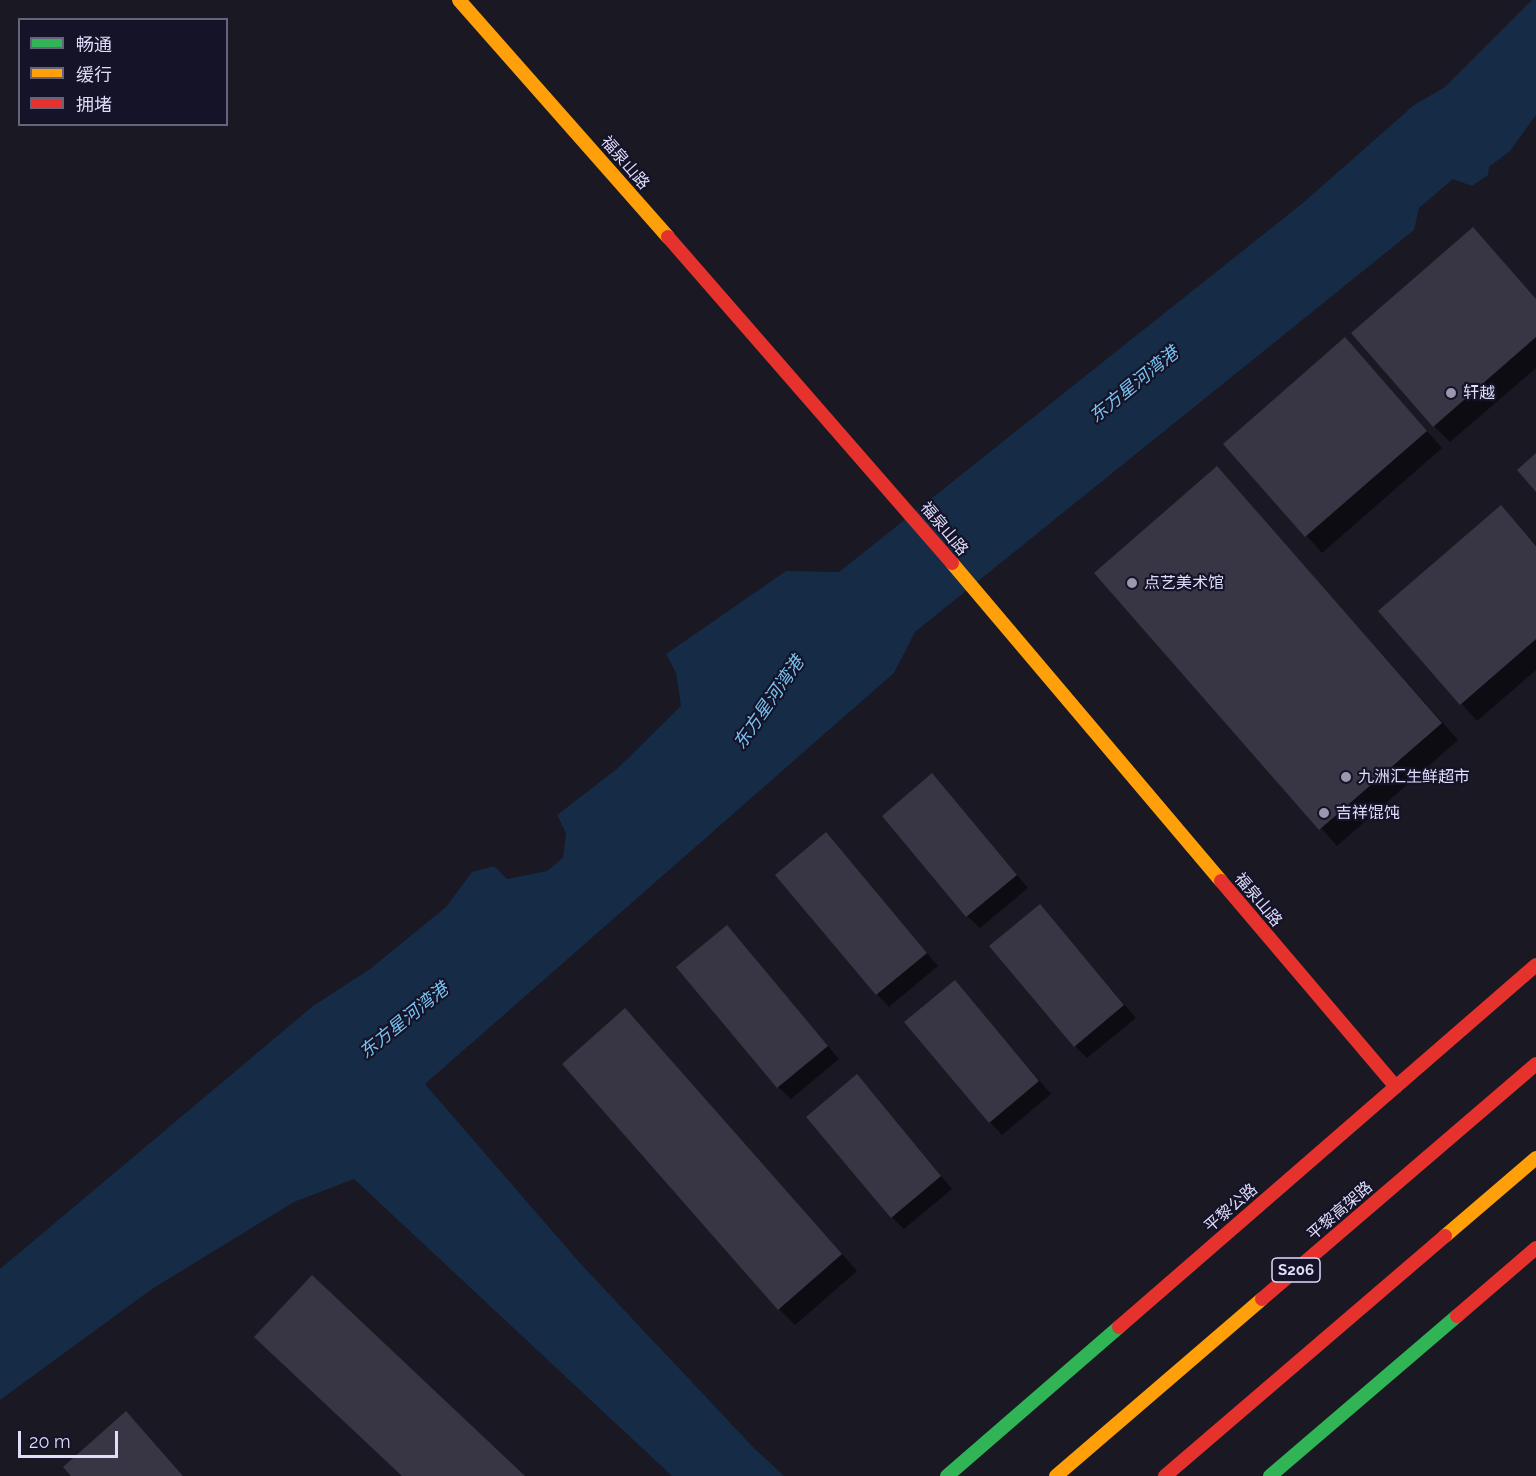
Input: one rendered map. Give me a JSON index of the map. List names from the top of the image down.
{
  "streets": {
    "main road": [
      "福泉山路",
      "平黎公路",
      "平黎高架路",
      "S206"
    ]
  },
  "crossings": [
    ["福泉山路", "平黎公路"]
  ],
  "water": ["东方星河湾港"],
  "places": [
    "轩越",
    "点艺美术馆",
    "九洲汇生鲜超市",
    "吉祥馄饨"
  ],
  "legend": ["畅通", "缓行", "拥堵"],
  "scale_bar": "20 m"
}
